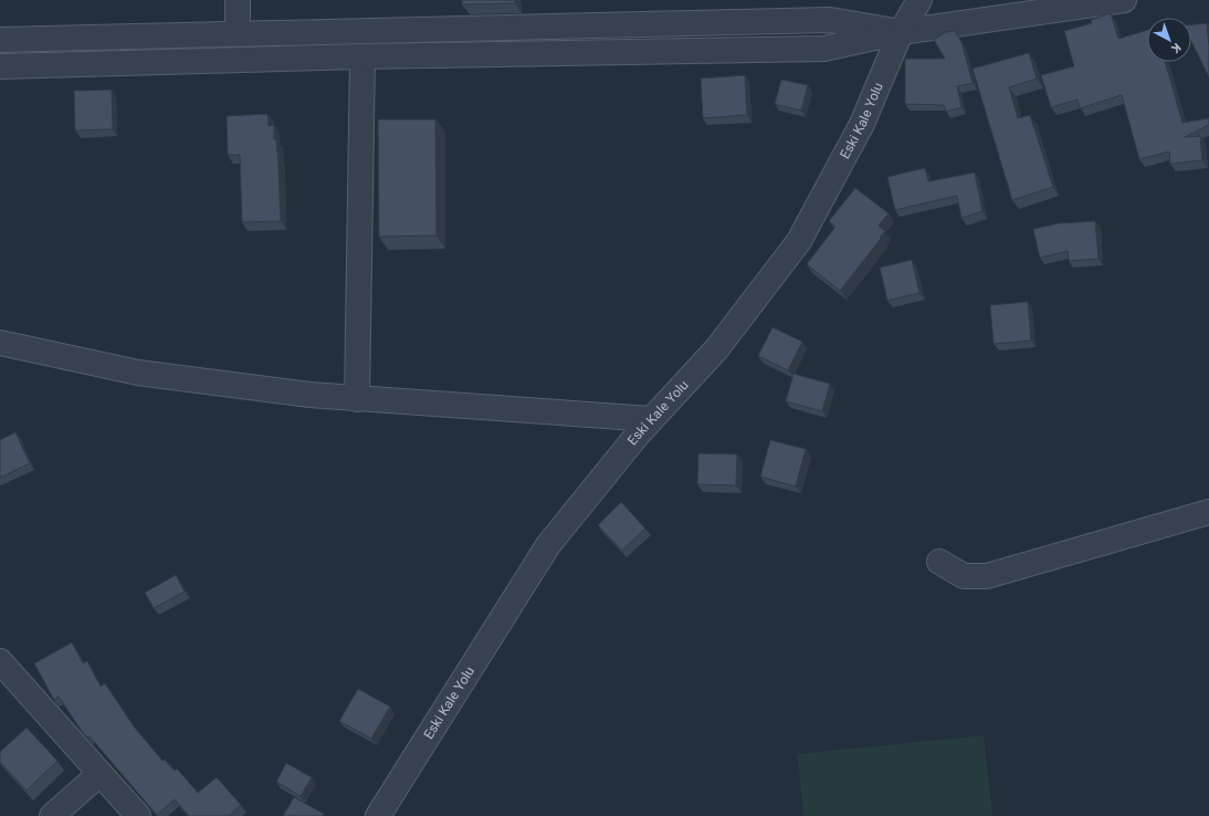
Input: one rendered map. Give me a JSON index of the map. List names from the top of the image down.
{
  "streets": {
    "street": ["Eski Kale Yolu"]
  },
  "north": "bottom right"
}
